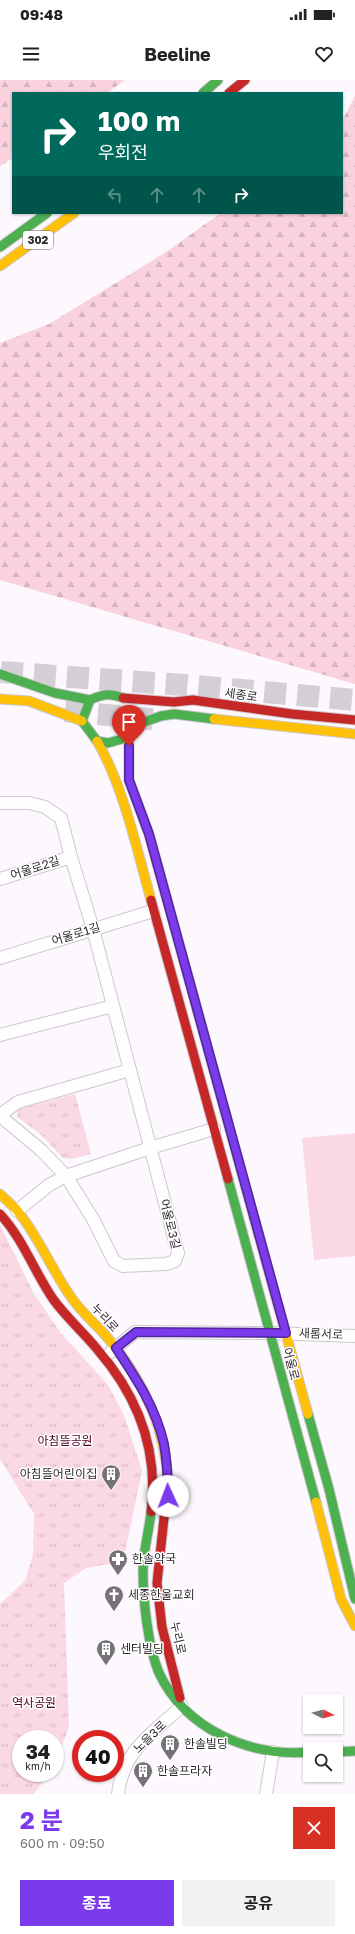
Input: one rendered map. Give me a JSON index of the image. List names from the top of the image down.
{
  "streets": {
    "main road": [
      "302",
      "세종로",
      "누리로",
      "어울로"
    ],
    "street": [
      "어울로2길",
      "어울로1길",
      "어울로3길",
      "새롬서로",
      "노을3로"
    ]
  },
  "crossings": [
    ["어울로2길", "어울로1길"],
    ["어울로2길", "어울로3길"],
    ["어울로1길", "어울로3길"],
    ["어울로1길", "어울로"],
    ["누리로", "새롬서로"],
    ["누리로", "노을3로"],
    ["새롬서로", "어울로"]
  ],
  "parks": ["아침뜰공원", "역사공원"],
  "places": {
    "building": [
      "아침뜰어린이집",
      "센터빌딩",
      "한솔빌딩",
      "한솔프라자"
    ],
    "pharmacy": ["한솔약국"],
    "church": ["세종한울교회"]
  },
  "north": "right",
  "page": {
    "status": "09:48",
    "header": "Beeline",
    "turn": ["100 m", "우회전"],
    "speed": "34 km/h",
    "limit": "40",
    "heading": ["2 분", "600 m · 09:50"],
    "buttons": ["종료", "공유"]
  }
}
